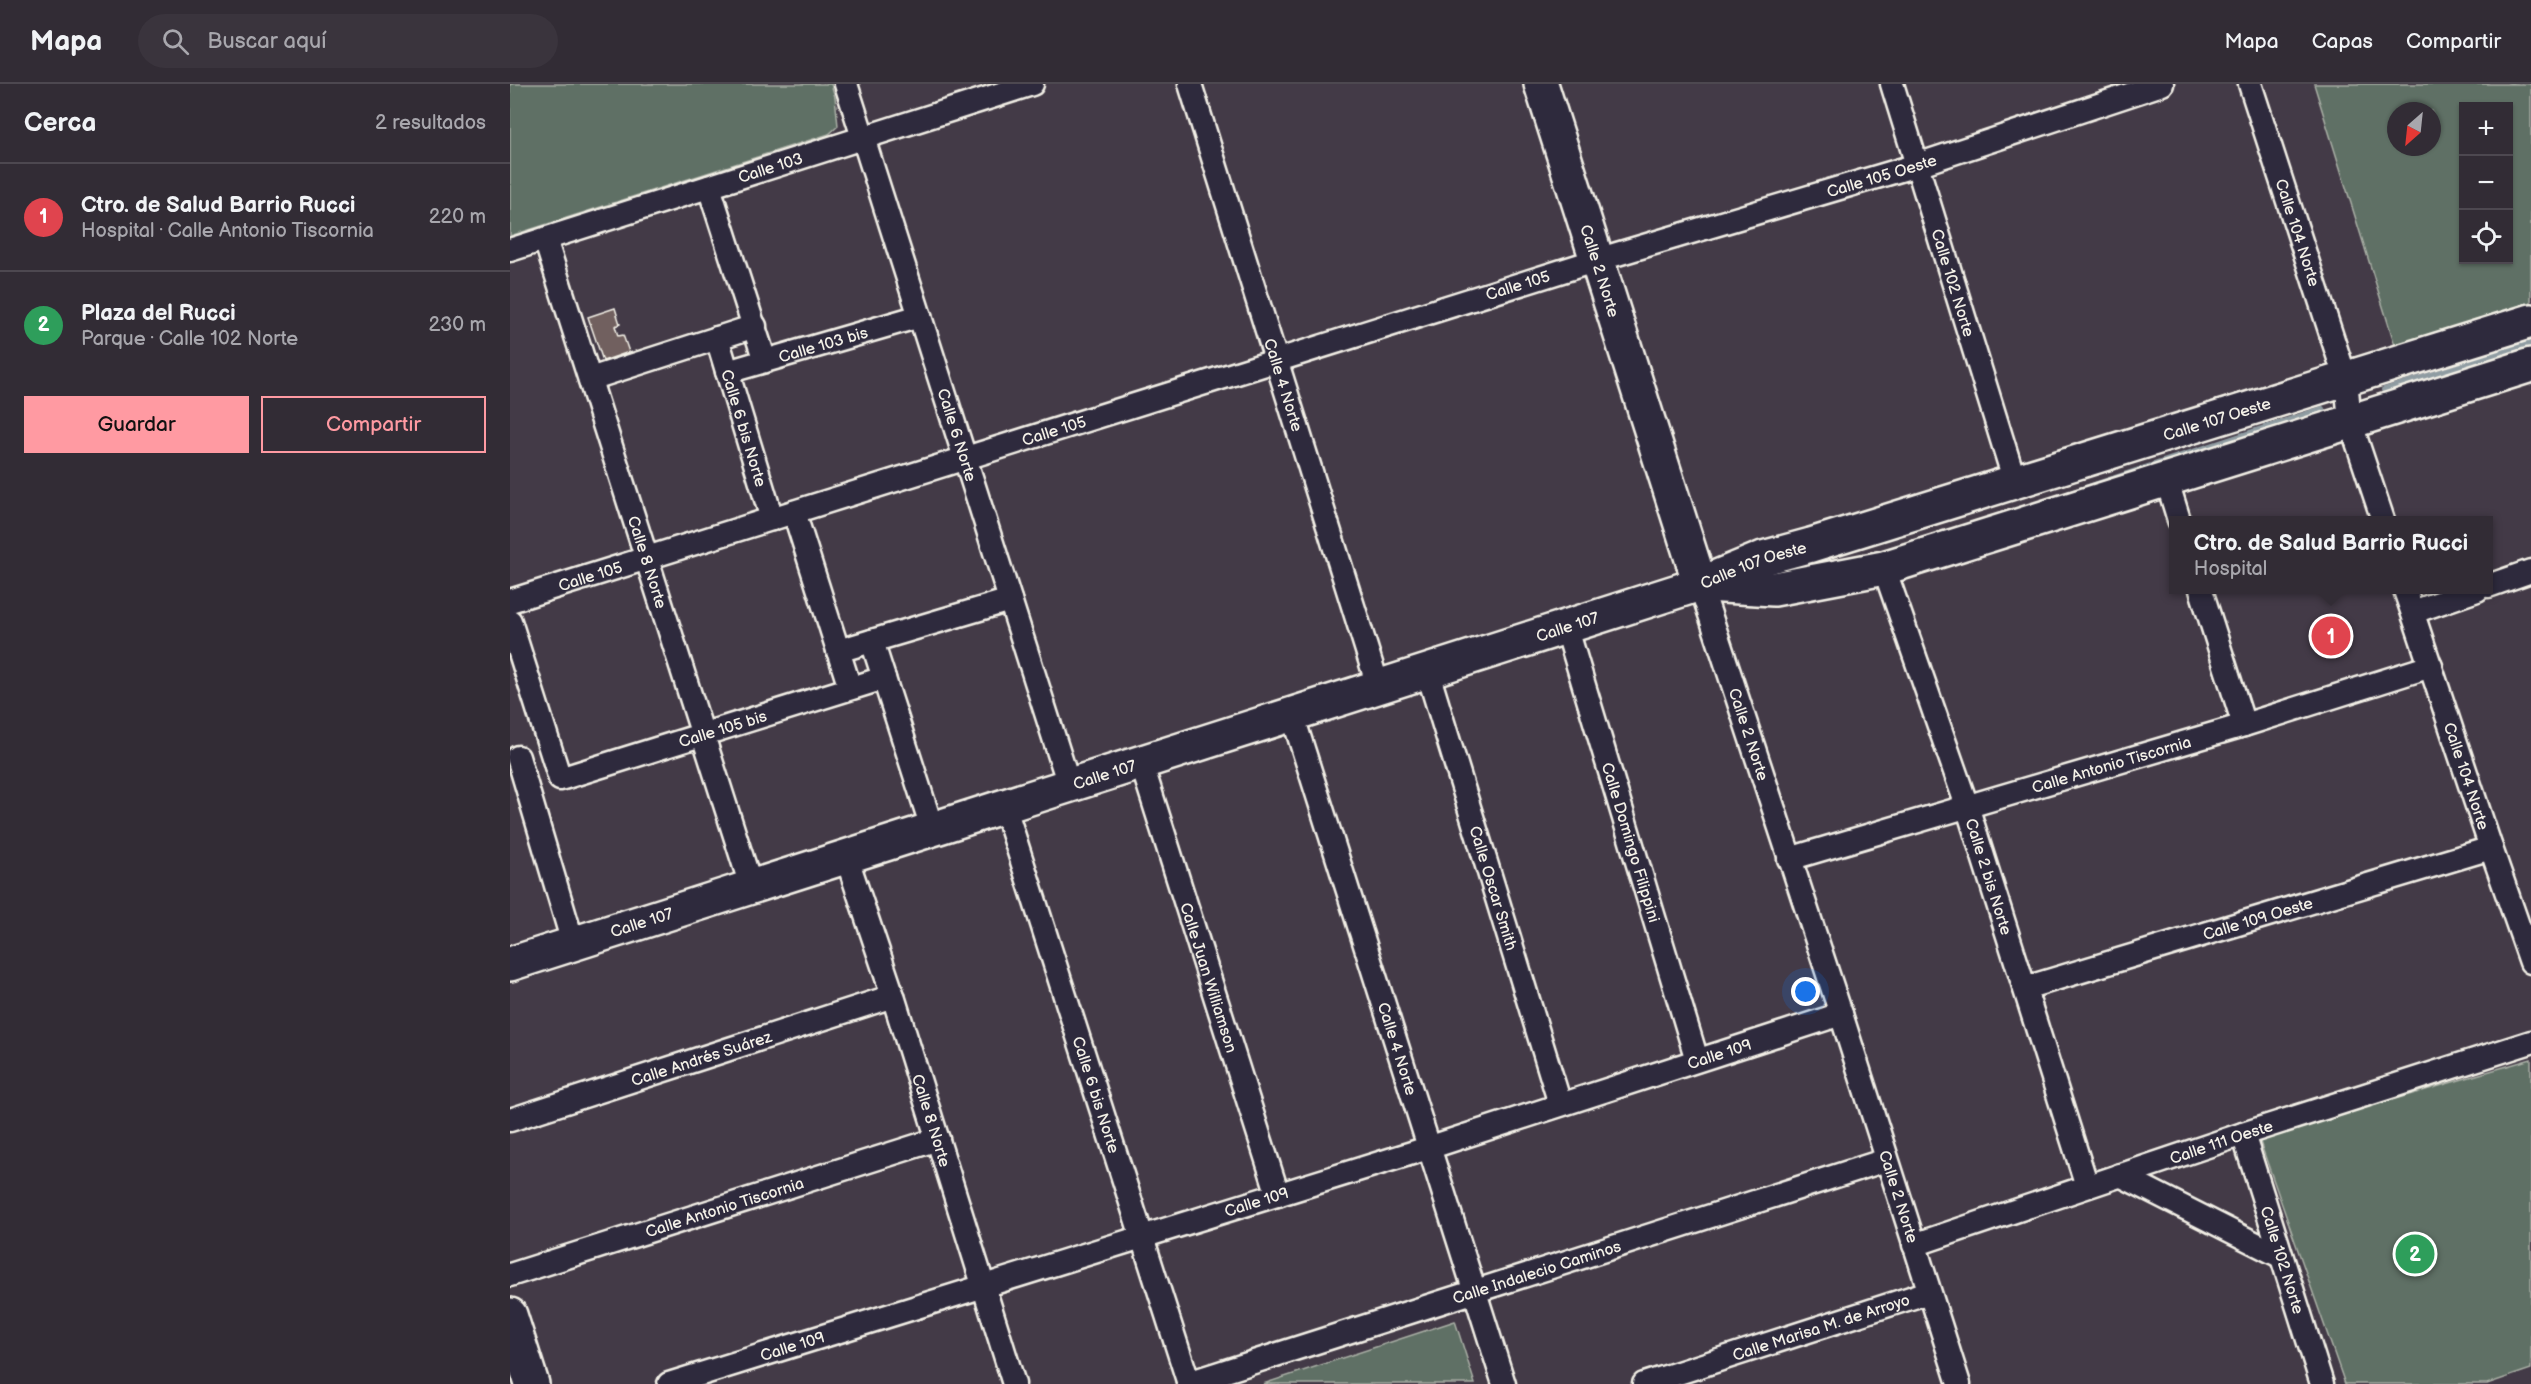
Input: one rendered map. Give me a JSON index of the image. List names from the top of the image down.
{
  "streets": {
    "street": [
      "Calle 103",
      "Calle 105 Oeste",
      "Calle 104 Norte",
      "Calle 2 Norte",
      "Calle 102 Norte",
      "Calle 105",
      "Calle 103 bis",
      "Calle 4 Norte",
      "Calle 107 Oeste",
      "Calle 6 bis Norte",
      "Calle 6 Norte",
      "Calle 8 Norte",
      "Calle 107",
      "Calle 105 bis",
      "Calle Antonio Tiscornia",
      "Calle Domingo Filippini",
      "Calle 2 bis Norte",
      "Calle Oscar Smith",
      "Calle 109 Oeste",
      "Calle Juan Williamson",
      "Calle 109",
      "Calle Andrés Suárez",
      "Calle 111 Oeste",
      "Calle Indalecio Caminos",
      "Calle Marisa M. de Arroyo"
    ]
  },
  "crossings": [
    ["Calle 103", "Calle 6 Norte"],
    ["Calle 103", "Calle 8 Norte"],
    ["Calle 105 Oeste", "Calle 2 Norte"],
    ["Calle 105 Oeste", "Calle 102 Norte"],
    ["Calle 105 Oeste", "Calle 105"],
    ["Calle 104 Norte", "Calle 107 Oeste"],
    ["Calle 104 Norte", "Calle Antonio Tiscornia"],
    ["Calle 104 Norte", "Calle 109 Oeste"],
    ["Calle 2 Norte", "Calle 105"],
    ["Calle 2 Norte", "Calle 107 Oeste"],
    ["Calle 2 Norte", "Calle 107"],
    ["Calle 2 Norte", "Calle Antonio Tiscornia"],
    ["Calle 2 Norte", "Calle 109"],
    ["Calle 2 Norte", "Calle 111 Oeste"],
    ["Calle 2 Norte", "Calle Indalecio Caminos"],
    ["Calle 2 Norte", "Calle Marisa M. de Arroyo"],
    ["Calle 102 Norte", "Calle 107 Oeste"],
    ["Calle 102 Norte", "Calle 111 Oeste"],
    ["Calle 105", "Calle 4 Norte"],
    ["Calle 105", "Calle 6 bis Norte"],
    ["Calle 105", "Calle 6 Norte"],
    ["Calle 105", "Calle 8 Norte"],
    ["Calle 103 bis", "Calle 6 bis Norte"],
    ["Calle 103 bis", "Calle 6 Norte"],
    ["Calle 4 Norte", "Calle 107"],
    ["Calle 4 Norte", "Calle 109"],
    ["Calle 4 Norte", "Calle Indalecio Caminos"],
    ["Calle 107 Oeste", "Calle 107"],
    ["Calle 107 Oeste", "Calle 2 bis Norte"],
    ["Calle 6 bis Norte", "Calle 107"],
    ["Calle 6 bis Norte", "Calle 109"],
    ["Calle 6 bis Norte", "Calle Indalecio Caminos"],
    ["Calle 6 Norte", "Calle 107"],
    ["Calle 8 Norte", "Calle 107"],
    ["Calle 8 Norte", "Calle 105 bis"],
    ["Calle 8 Norte", "Calle Antonio Tiscornia"],
    ["Calle 8 Norte", "Calle 109"],
    ["Calle 8 Norte", "Calle Andrés Suárez"],
    ["Calle 107", "Calle Domingo Filippini"],
    ["Calle 107", "Calle Oscar Smith"],
    ["Calle 107", "Calle Juan Williamson"],
    ["Calle Antonio Tiscornia", "Calle 2 bis Norte"],
    ["Calle Domingo Filippini", "Calle 109"],
    ["Calle 2 bis Norte", "Calle 109 Oeste"],
    ["Calle 2 bis Norte", "Calle 111 Oeste"],
    ["Calle Oscar Smith", "Calle 109"],
    ["Calle Juan Williamson", "Calle 109"]
  ],
  "north": "bottom left",
  "page": {
    "header": "Mapa",
    "search": "Buscar aquí",
    "nav": ["Mapa", "Capas", "Compartir"],
    "heading": ["Cerca", "2 resultados"],
    "map_buttons": ["+", "−"],
    "list": [
      {
        "mark": "1",
        "name": "Ctro. de Salud Barrio Rucci",
        "note": "Hospital · Calle Antonio Tiscornia",
        "value": "220 m"
      },
      {
        "mark": "2",
        "name": "Plaza del Rucci",
        "note": "Parque · Calle 102 Norte",
        "value": "230 m"
      }
    ],
    "buttons": ["Guardar", "Compartir"],
    "popup": ["Ctro. de Salud Barrio Rucci", "Hospital"],
    "pins": ["1", "2"]
  }
}
